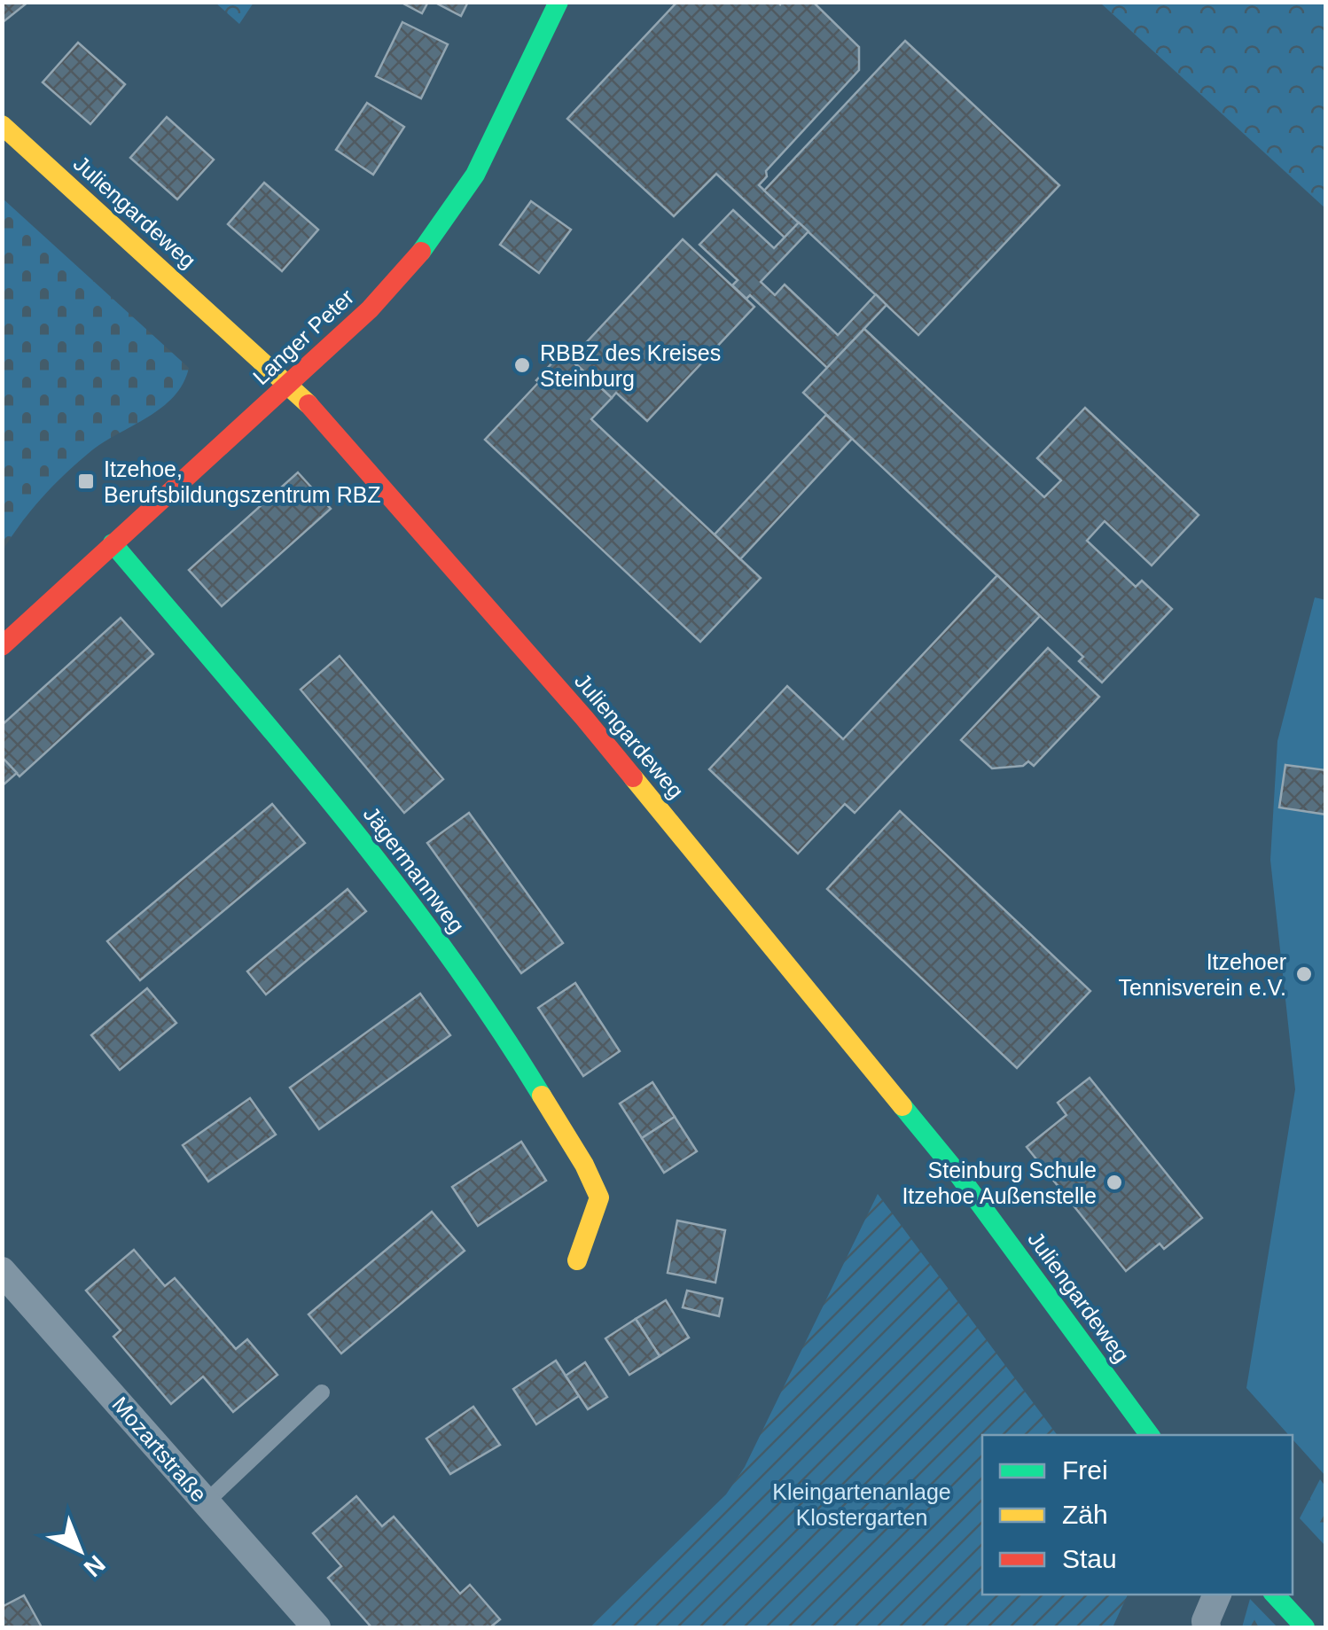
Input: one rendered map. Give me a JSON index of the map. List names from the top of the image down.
{
  "streets": {
    "street": [
      "Juliengardeweg",
      "Langer Peter",
      "Jägermannweg",
      "Mozartstraße"
    ]
  },
  "crossings": [
    ["Juliengardeweg", "Langer Peter"],
    ["Langer Peter", "Jägermannweg"]
  ],
  "parks": ["Kleingartenanlage Klostergarten"],
  "places": {
    "other": ["RBBZ des Kreises Steinburg", "Itzehoer Tennisverein e.V.", "Steinburg Schule Itzehoe Außenstelle"],
    "transit": ["Itzehoe, Berufsbildungszentrum RBZ"]
  },
  "legend": ["Frei", "Zäh", "Stau"],
  "north": "bottom right"
}
